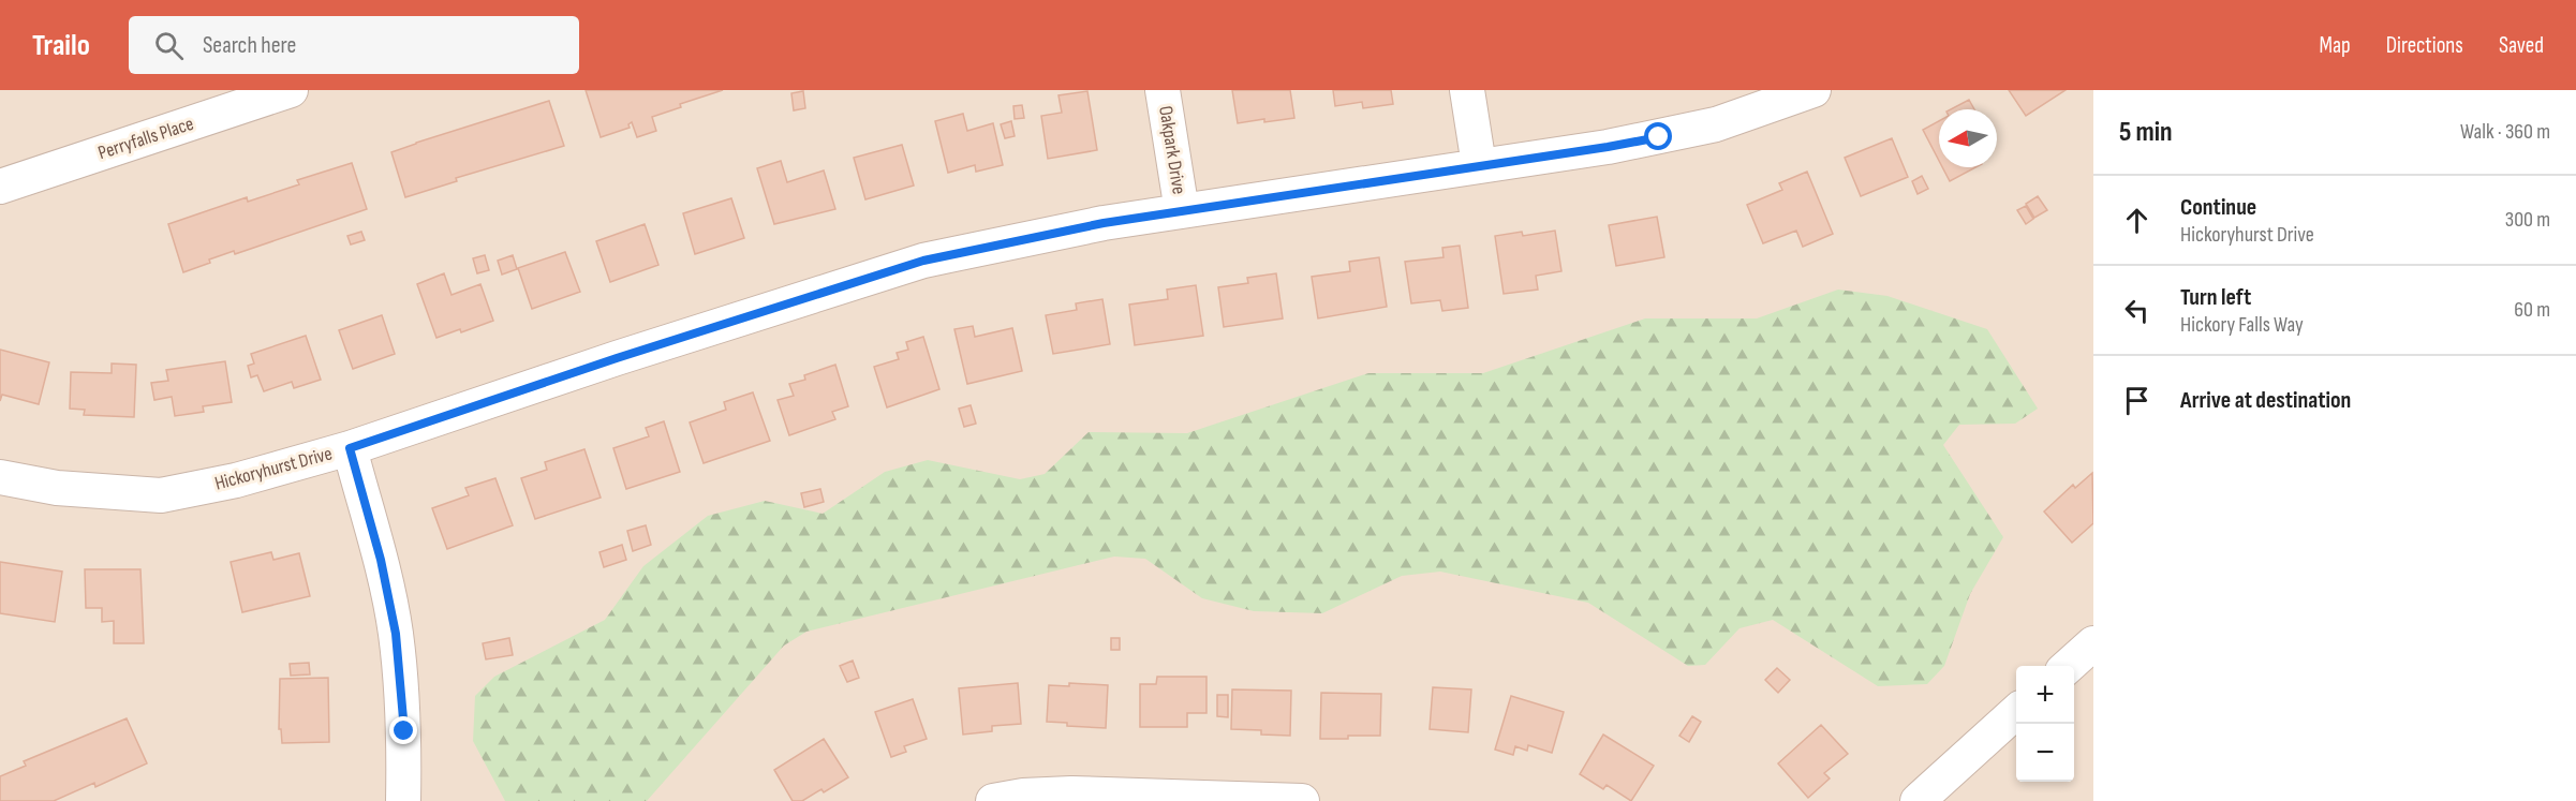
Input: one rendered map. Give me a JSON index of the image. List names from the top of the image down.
{
  "streets": {
    "street": ["Perryfalls Place", "Oakpark Drive", "Hickoryhurst Drive"]
  },
  "crossings": [
    ["Oakpark Drive", "Hickoryhurst Drive"]
  ],
  "north": "left",
  "page": {
    "header": "Trailo",
    "search": "Search here",
    "nav": ["Map", "Directions", "Saved"],
    "heading": ["5 min", "Walk · 360 m"],
    "list": [
      ["Continue", "Hickoryhurst Drive", "300 m"],
      ["Turn left", "Hickory Falls Way", "60 m"],
      "Arrive at destination"
    ],
    "map_buttons": ["+", "−"]
  }
}
